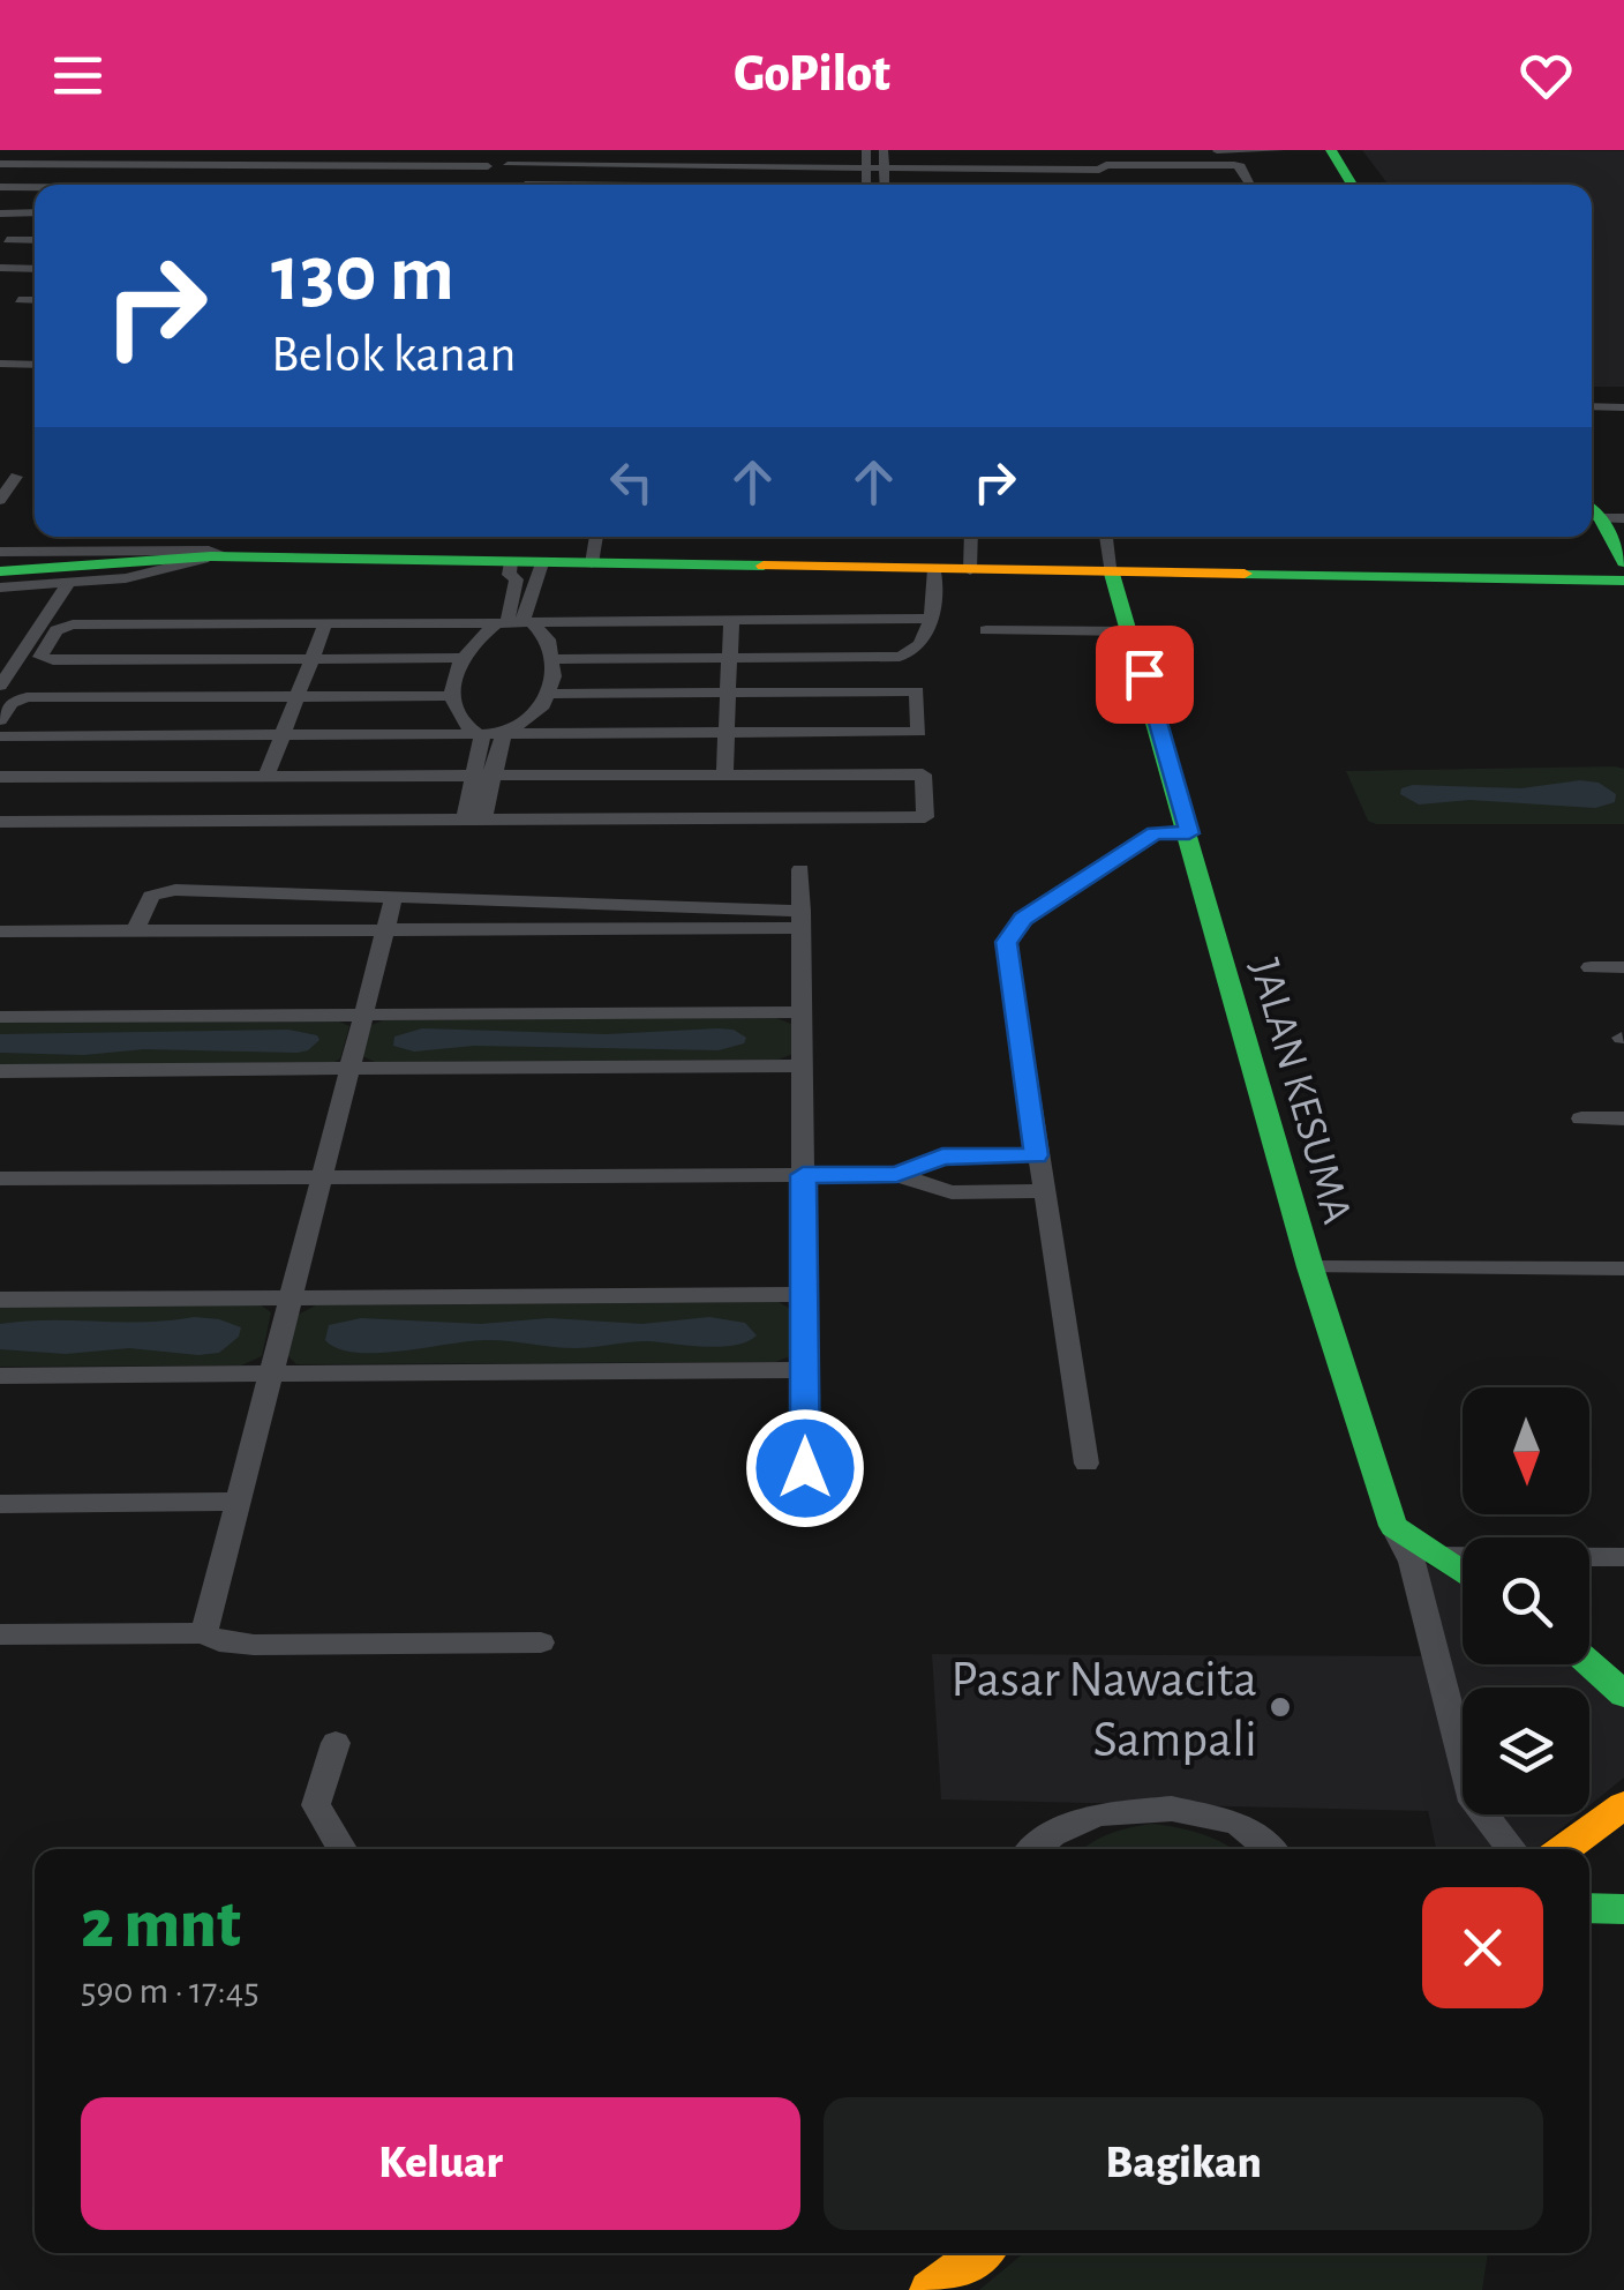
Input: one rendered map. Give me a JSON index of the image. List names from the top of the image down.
{
  "streets": {
    "street": ["JALAN KESUMA"]
  },
  "places": ["Pasar Nawacita Sampali"],
  "north": "bottom",
  "page": {
    "header": "GoPilot",
    "turn": ["130 m", "Belok kanan"],
    "heading": ["2 mnt", "590 m · 17:45"],
    "buttons": ["Keluar", "Bagikan"]
  }
}
